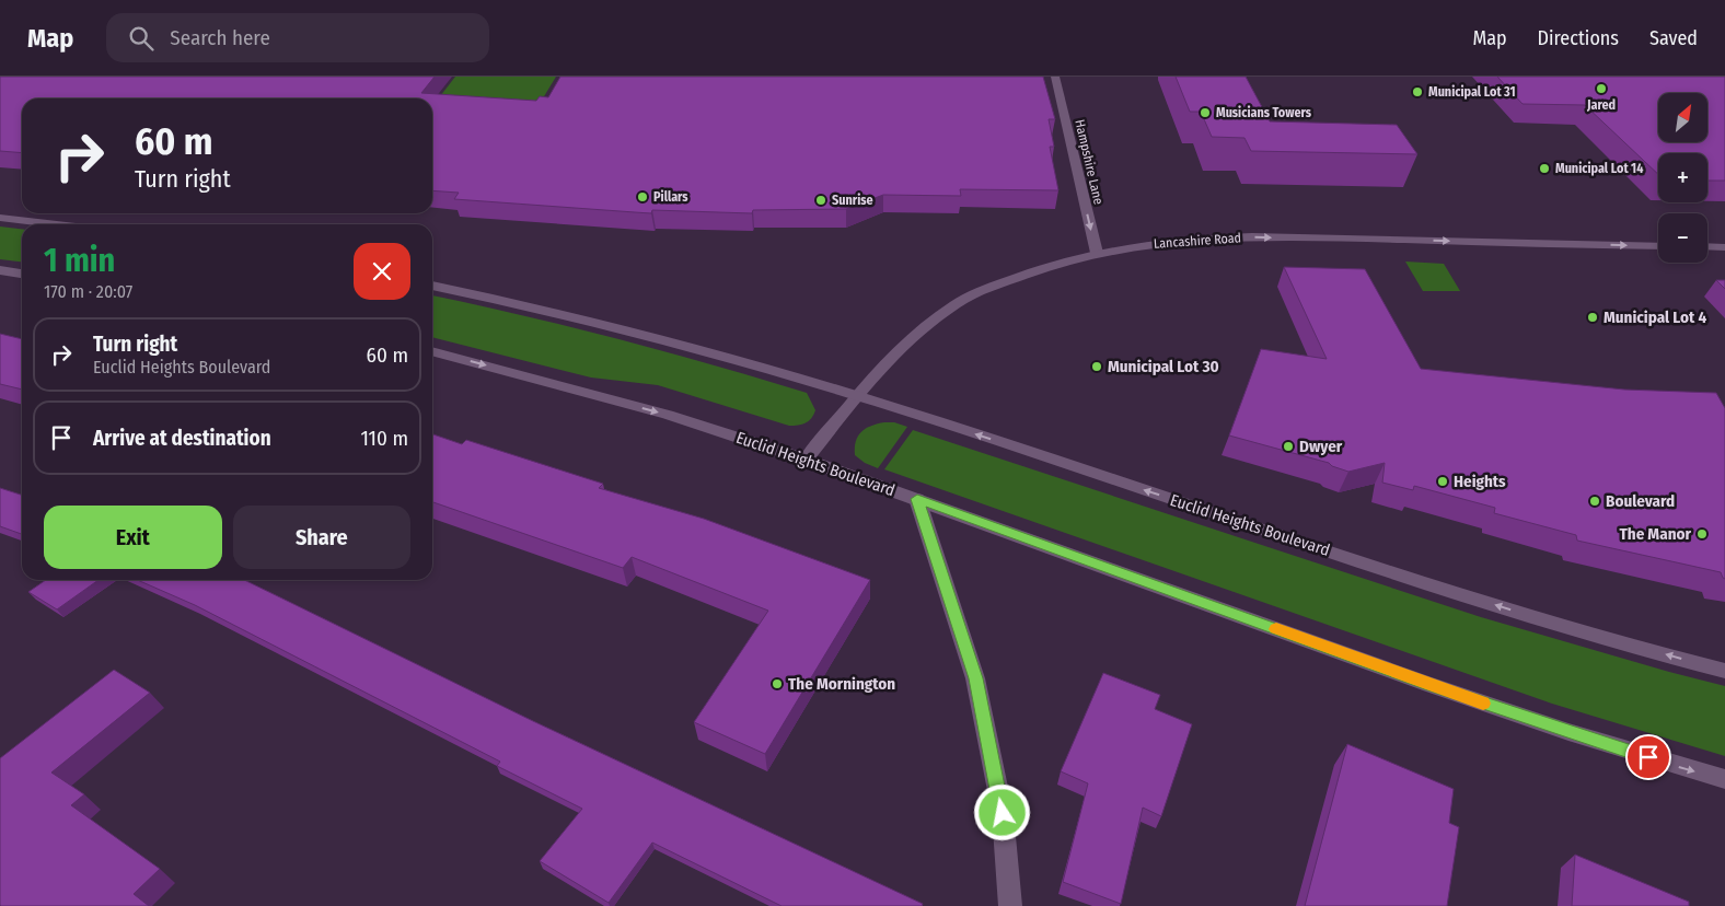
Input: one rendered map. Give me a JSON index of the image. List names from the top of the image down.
{
  "streets": {
    "main road": ["Hampshire Lane", "Lancashire Road", "Euclid Heights Boulevard"]
  },
  "crossings": [
    ["Hampshire Lane", "Lancashire Road"],
    ["Lancashire Road", "Euclid Heights Boulevard"]
  ],
  "one_way": ["Hampshire Lane", "Lancashire Road"],
  "places": [
    "Jared",
    "Municipal Lot 31",
    "Musicians Towers",
    "Municipal Lot 14",
    "Pillars",
    "Sunrise",
    "Municipal Lot 4",
    "Municipal Lot 30",
    "Dwyer",
    "Heights",
    "Boulevard",
    "The Manor",
    "The Mornington"
  ],
  "north": "top right",
  "page": {
    "header": "Map",
    "search": "Search here",
    "nav": ["Map", "Directions", "Saved"],
    "map_buttons": ["+", "−"],
    "turn": ["60 m", "Turn right"],
    "heading": ["1 min", "170 m · 20:07"],
    "list": [
      {
        "name": "Turn right",
        "note": "Euclid Heights Boulevard",
        "value": "60 m"
      },
      {
        "name": "Arrive at destination",
        "value": "110 m"
      }
    ],
    "buttons": ["Exit", "Share"]
  }
}
